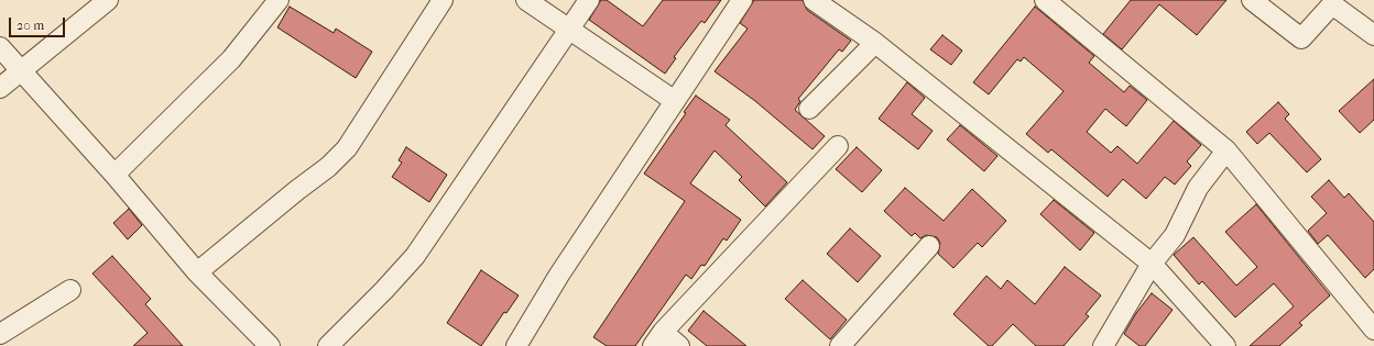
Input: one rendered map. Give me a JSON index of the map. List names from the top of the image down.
{
  "scale_bar": "20 m"
}
